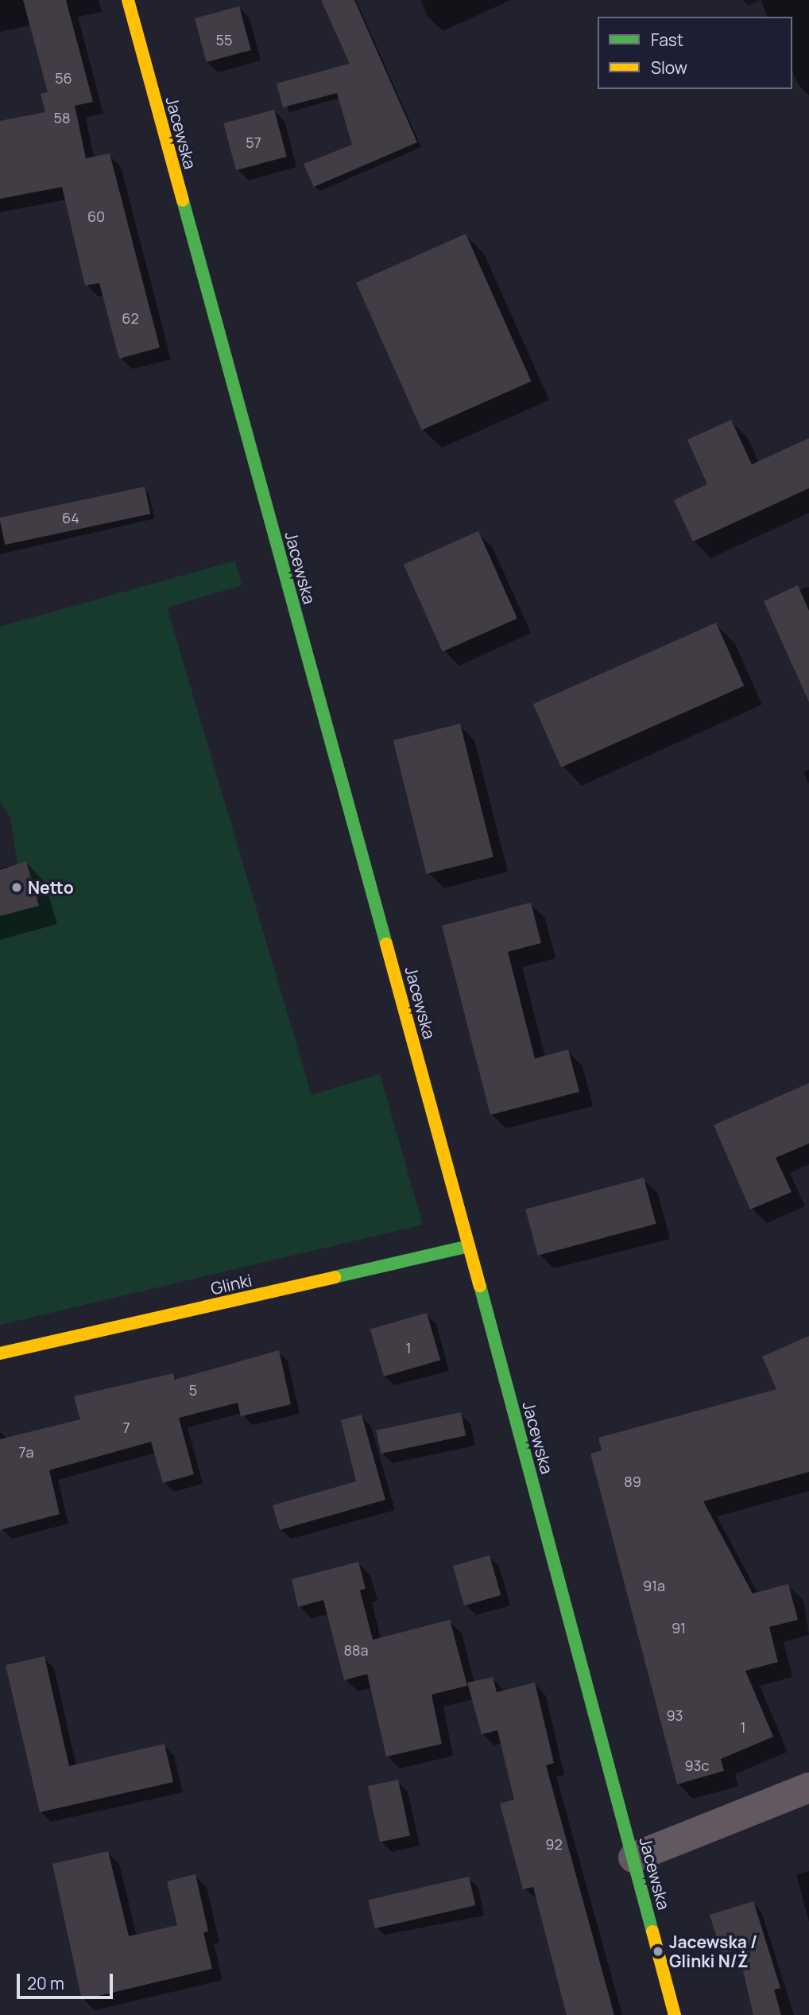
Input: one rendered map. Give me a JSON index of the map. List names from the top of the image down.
{
  "streets": {
    "street": ["Jacewska", "Glinki"]
  },
  "crossings": [
    ["Jacewska", "Glinki"]
  ],
  "places": ["Netto", "Jacewska / Glinki N/Ż"],
  "house_numbers": [
    "55",
    "56",
    "58",
    "57",
    "60",
    "62",
    "64",
    "1",
    "5",
    "7",
    "7a",
    "89",
    "91a",
    "91",
    "88a",
    "93",
    "1",
    "93c",
    "92"
  ],
  "legend": ["Fast", "Slow"],
  "scale_bar": "20 m"
}
